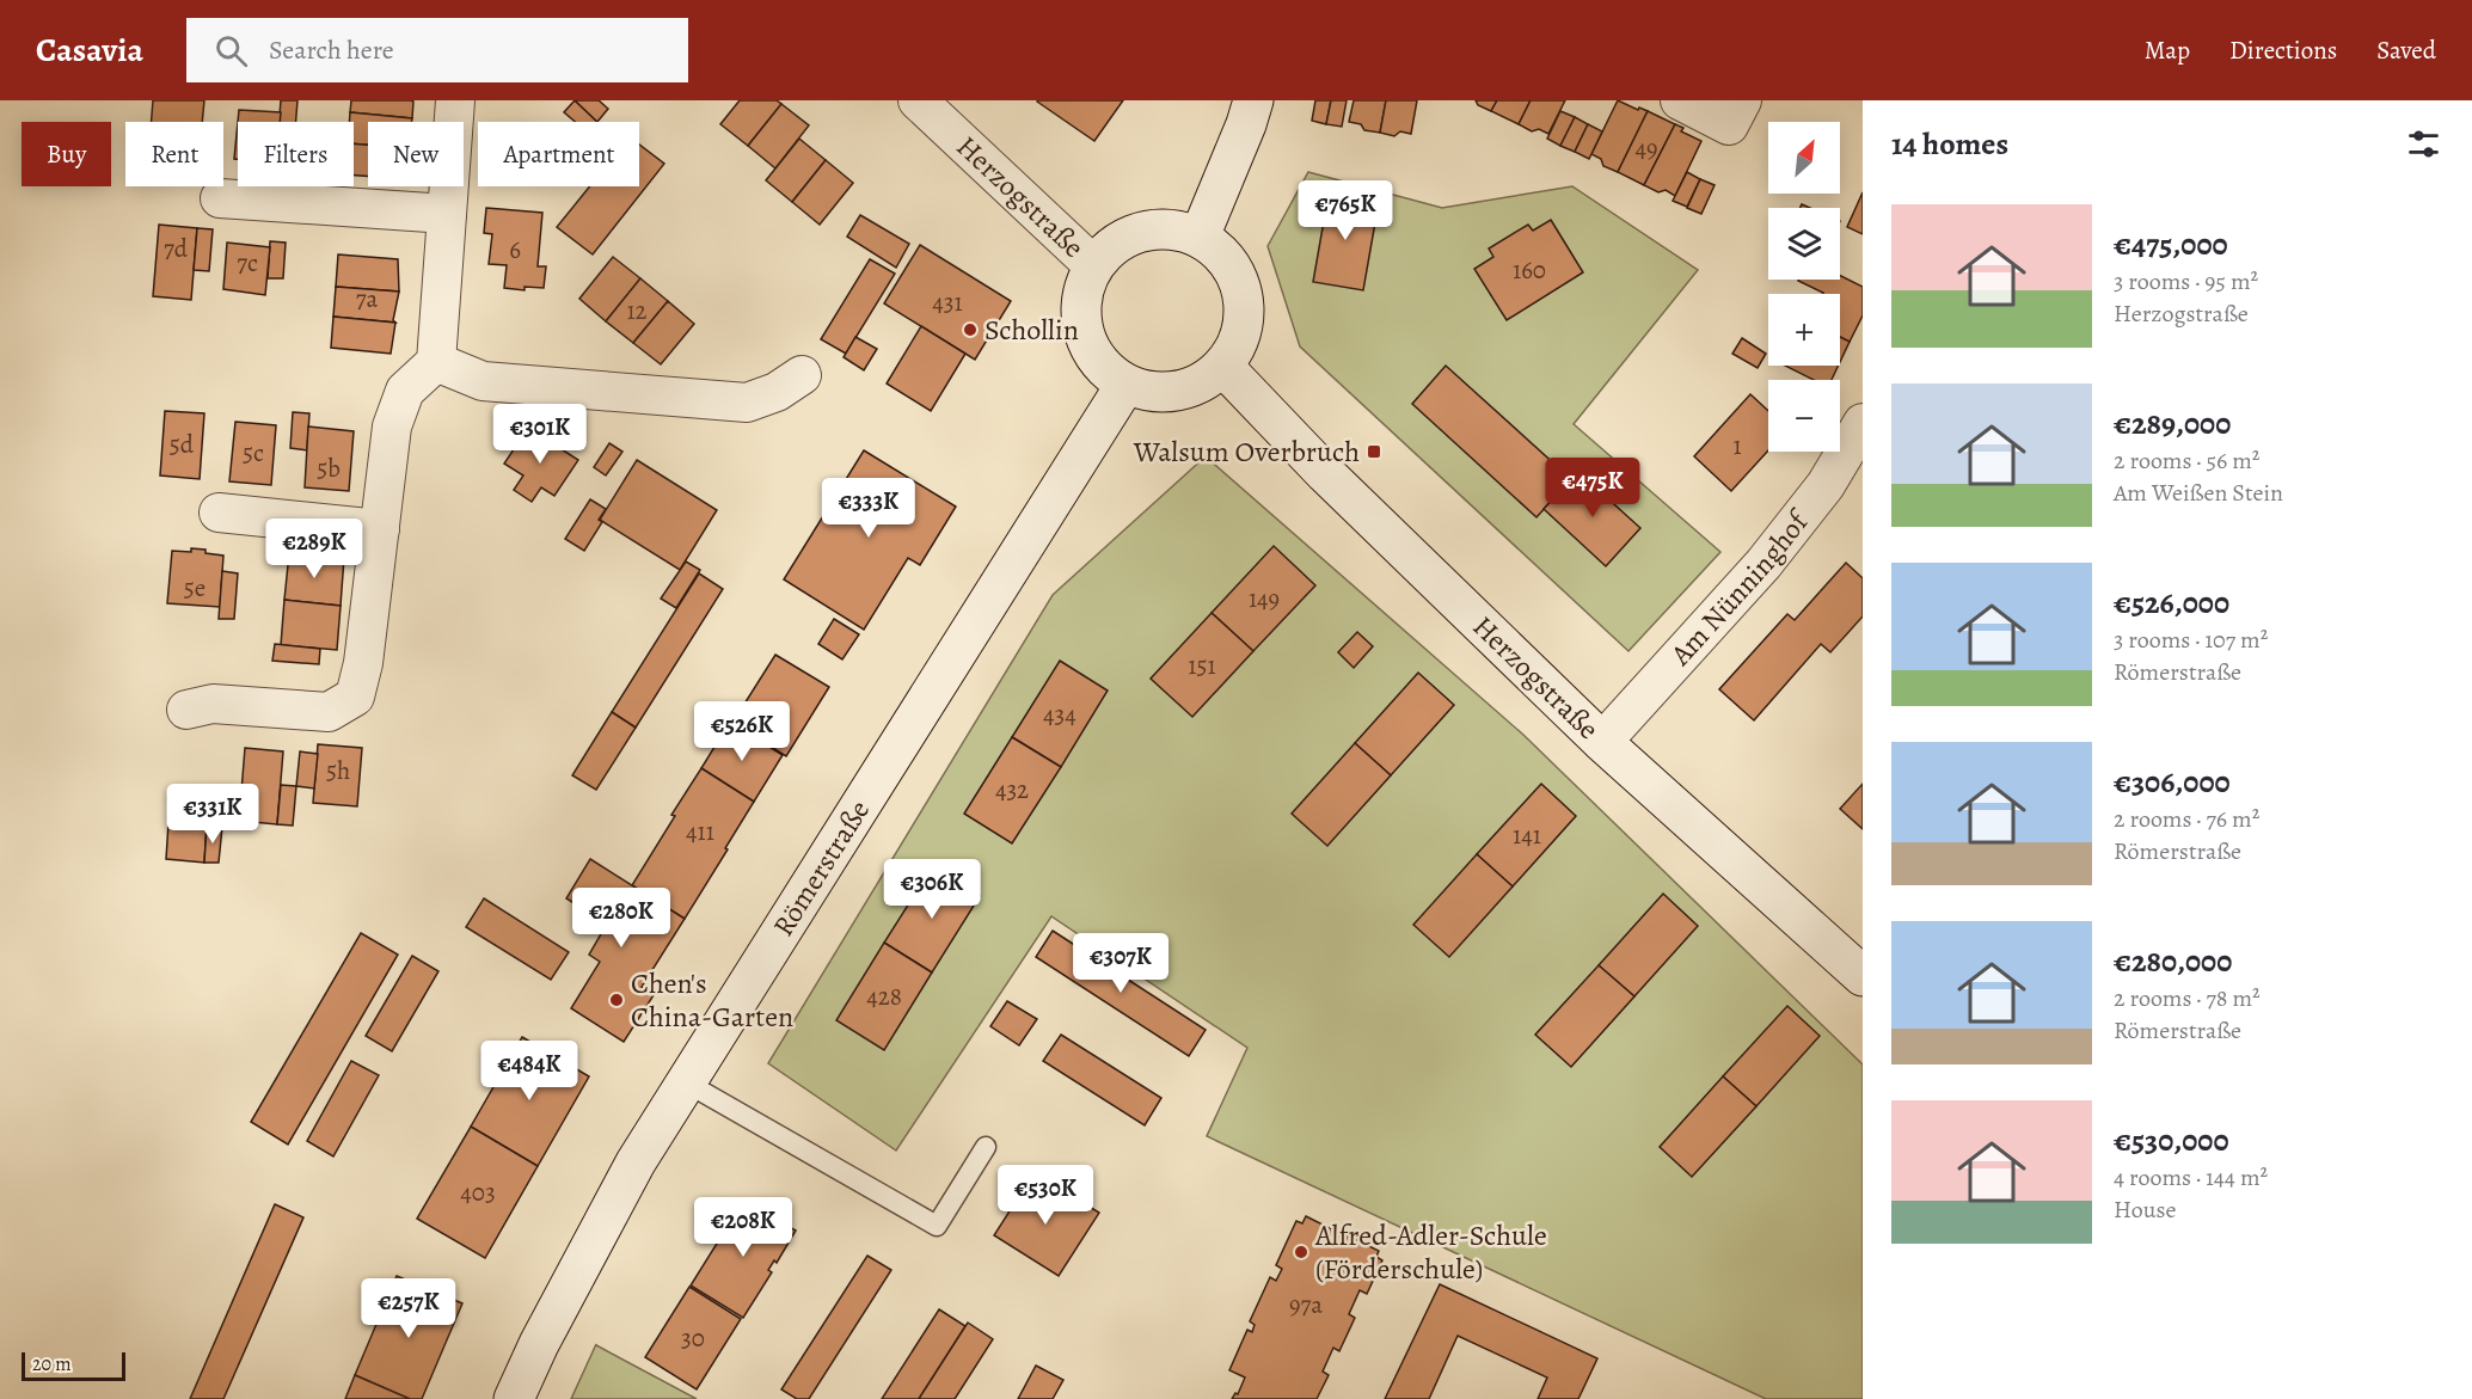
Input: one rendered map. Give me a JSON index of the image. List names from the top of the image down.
{
  "streets": {
    "main road": ["Herzogstraße", "Römerstraße"],
    "street": ["Am Nünninghof"]
  },
  "crossings": [
    ["Herzogstraße", "Am Nünninghof"],
    ["Herzogstraße", "Römerstraße"]
  ],
  "places": {
    "other": ["Schollin", "Chen's China-Garten", "Alfred-Adler-Schule (Förderschule)"],
    "transit": ["Walsum Overbruch"]
  },
  "house_numbers": [
    "49",
    "7d",
    "6",
    "7c",
    "160",
    "7a",
    "431",
    "12",
    "5d",
    "1",
    "5c",
    "5b",
    "5e",
    "149",
    "151",
    "434",
    "5h",
    "432",
    "411",
    "141",
    "428",
    "403",
    "97a",
    "30"
  ],
  "scale_bar": "20 m",
  "north": "top right",
  "page": {
    "header": "Casavia",
    "search": "Search here",
    "nav": ["Map", "Directions", "Saved"],
    "heading": "14 homes",
    "map_buttons": ["+", "−"],
    "chip": [
      "Buy",
      "Rent",
      "Filters",
      "New",
      "Apartment"
    ],
    "price": [
      "€765K",
      "€301K",
      "€475K",
      "€333K",
      "€289K",
      "€526K",
      "€331K",
      "€306K",
      "€280K",
      "€307K",
      "€484K",
      "€530K",
      "€208K",
      "€257K"
    ],
    "list": [
      {
        "name": "€475,000",
        "note": "3 rooms · 95 m² · Herzogstraße"
      },
      {
        "name": "€289,000",
        "note": "2 rooms · 56 m² · Am Weißen Stein"
      },
      {
        "name": "€526,000",
        "note": "3 rooms · 107 m² · Römerstraße"
      },
      {
        "name": "€306,000",
        "note": "2 rooms · 76 m² · Römerstraße"
      },
      {
        "name": "€280,000",
        "note": "2 rooms · 78 m² · Römerstraße"
      },
      {
        "name": "€530,000",
        "note": "4 rooms · 144 m² · House"
      }
    ],
    "scale": "20 m"
  }
}
